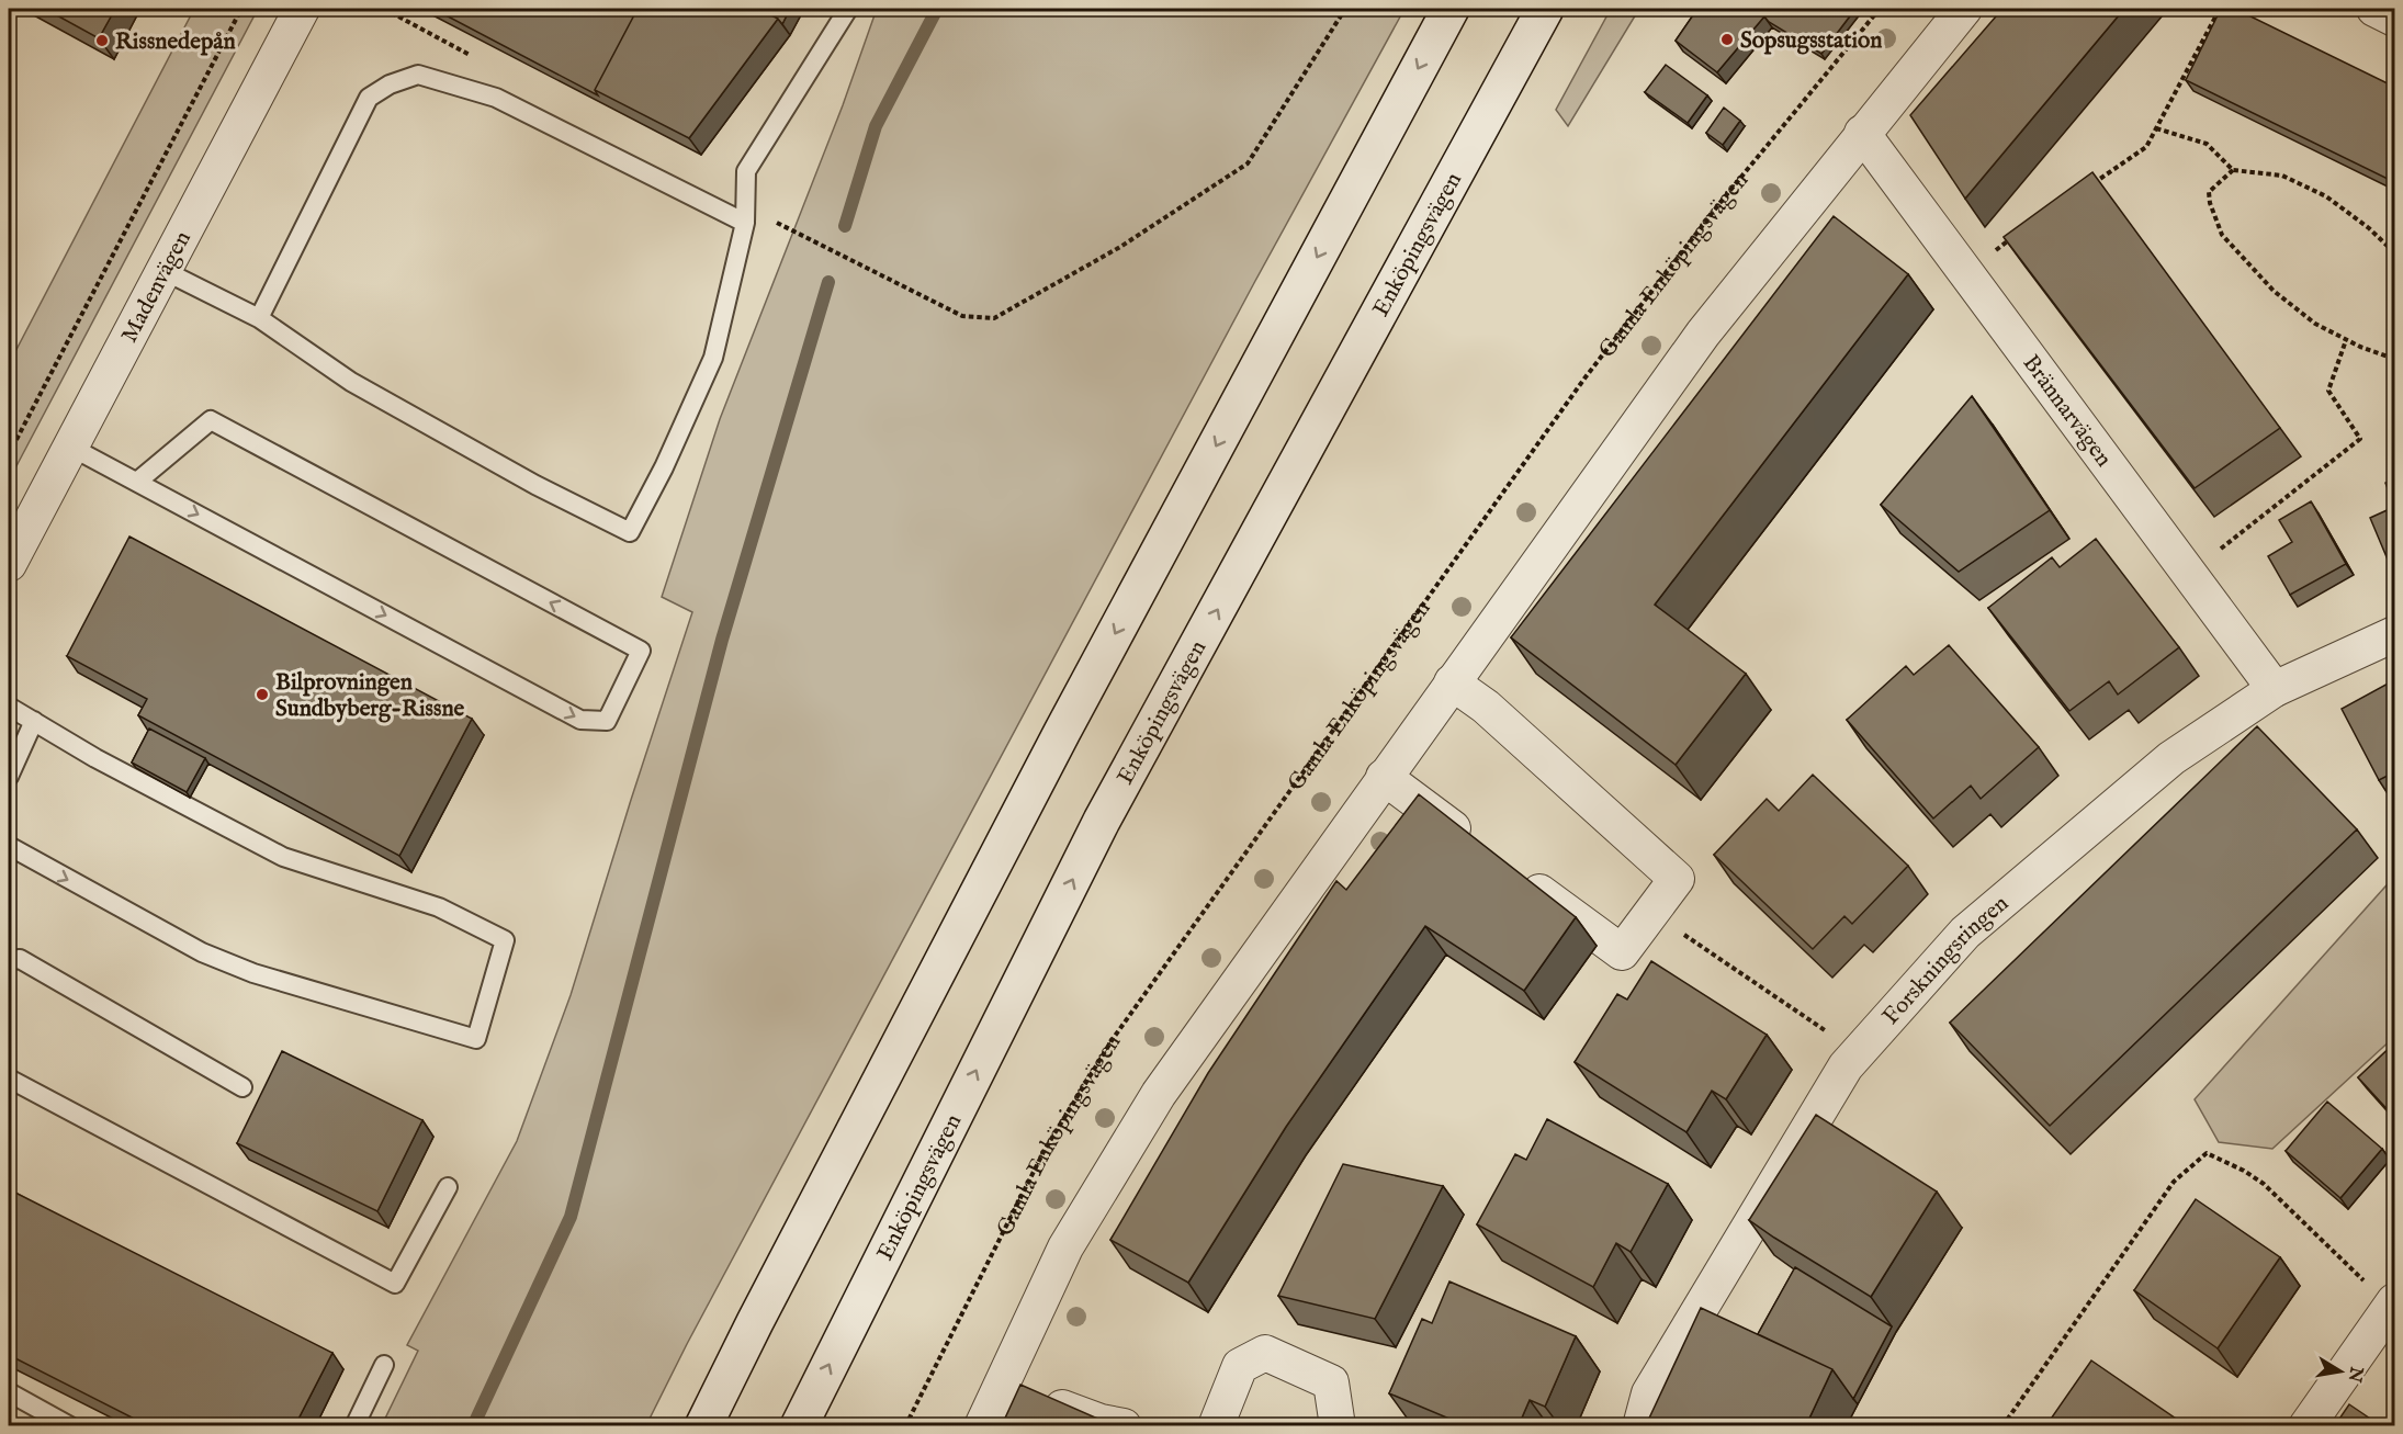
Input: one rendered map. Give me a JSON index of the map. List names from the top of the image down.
{
  "streets": {
    "main road": ["Enköpingsvägen"],
    "street": ["Madenvägen", "Brännarvägen", "Forskningsringen"],
    "path": ["Gamla Enköpingsvägen"]
  },
  "crossings": [
    ["Brännarvägen", "Forskningsringen"]
  ],
  "places": ["Sopsugsstation", "Rissnedepån", "Bilprovningen Sundbyberg-Rissne"],
  "north": "right"
}
